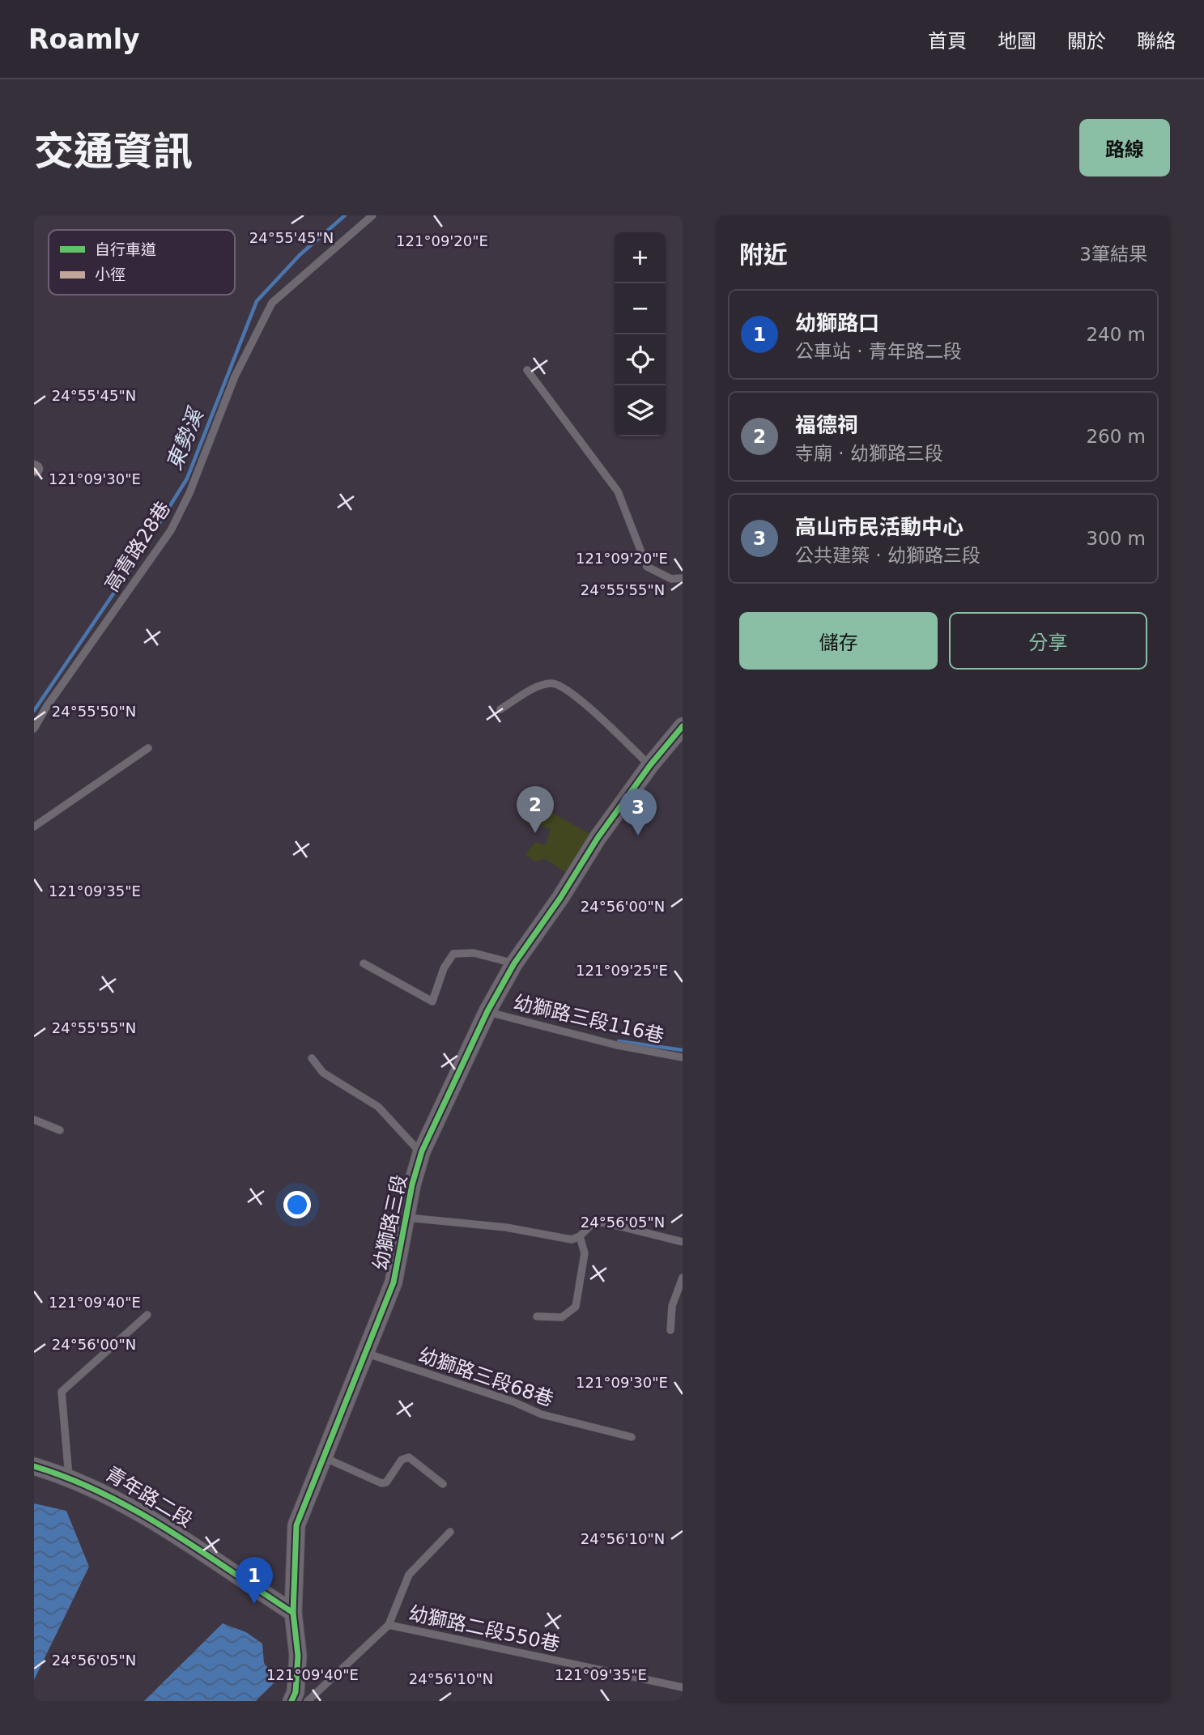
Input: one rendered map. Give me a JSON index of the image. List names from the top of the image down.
{
  "streets": {
    "street": ["幼獅路三段", "青年路二段"],
    "lane": [
      "高青路28巷",
      "幼獅路三段116巷",
      "幼獅路三段68巷",
      "幼獅路二段550巷"
    ]
  },
  "crossings": [
    ["幼獅路三段116巷", "幼獅路三段"],
    ["幼獅路三段", "幼獅路三段68巷"],
    ["幼獅路三段", "青年路二段"]
  ],
  "water": ["東勢溪"],
  "legend": ["自行車道", "小徑"],
  "page": {
    "header": "Roamly",
    "nav": [
      "首頁",
      "地圖",
      "關於",
      "聯絡"
    ],
    "title": "交通資訊",
    "buttons": [
      "路線",
      ["儲存", "分享"]
    ],
    "heading": ["附近", "3筆結果"],
    "map_buttons": ["+", "−"],
    "list": [
      {
        "mark": "1",
        "name": "幼獅路口",
        "note": "公車站 · 青年路二段",
        "value": "240 m"
      },
      {
        "mark": "2",
        "name": "福德祠",
        "note": "寺廟 · 幼獅路三段",
        "value": "260 m"
      },
      {
        "mark": "3",
        "name": "高山市民活動中心",
        "note": "公共建築 · 幼獅路三段",
        "value": "300 m"
      }
    ],
    "pins": ["2", "3", "1"]
  },
  "coordinates": [
    "24°55'45\"N",
    "121°09'20\"E",
    "121°09'30\"E",
    "24°55'55\"N",
    "24°55'50\"N",
    "121°09'35\"E",
    "24°56'00\"N",
    "121°09'25\"E",
    "24°56'05\"N",
    "121°09'40\"E",
    "24°56'10\"N"
  ]
}
